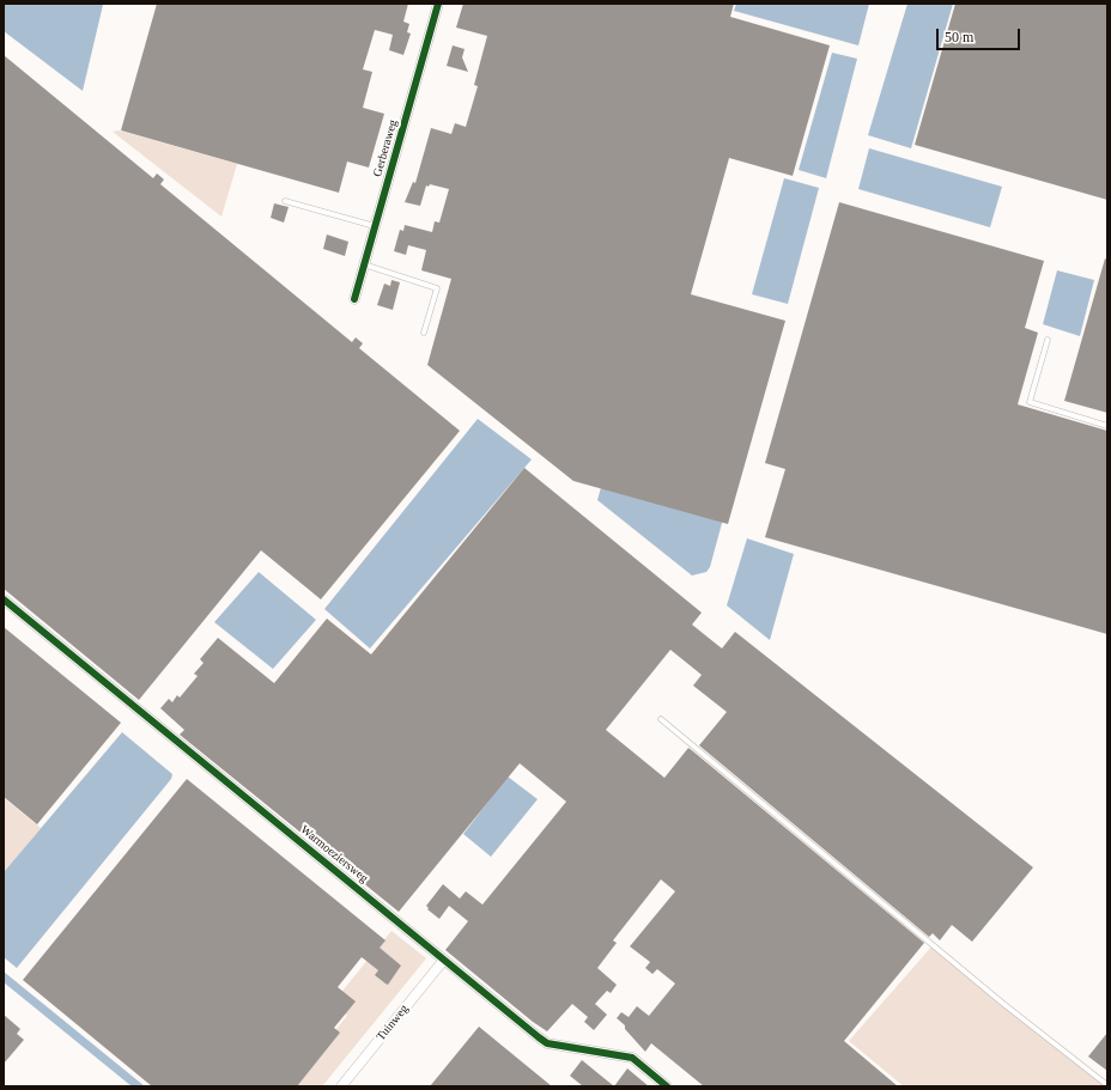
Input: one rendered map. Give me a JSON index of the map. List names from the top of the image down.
{
  "streets": {
    "street": ["Gerberaweg", "Warmoeziersweg", "Tuinweg"]
  },
  "crossings": [
    ["Warmoeziersweg", "Tuinweg"]
  ],
  "scale_bar": "50 m"
}
